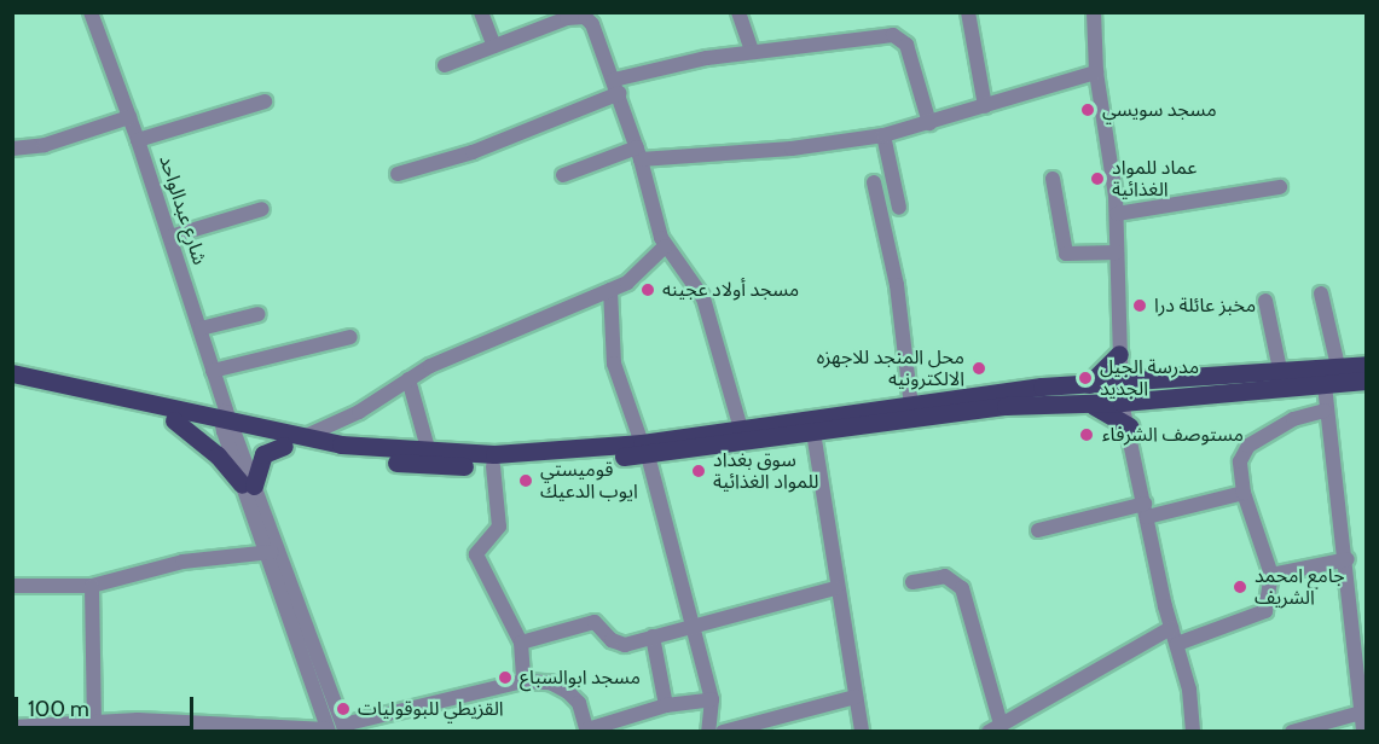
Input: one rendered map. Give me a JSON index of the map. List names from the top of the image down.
{
  "streets": {
    "street": ["شارع عبدالواحد"]
  },
  "places": [
    "مسجد سويسي",
    "عماد للمواد الغذائية",
    "مسجد أولاد عجينه",
    "مخبز عائلة درا",
    "محل المنجد للاجهزه الالكترونيه",
    "مدرسة الجيل الجديد",
    "مستوصف الشرفاء",
    "سوق بغداد للمواد الغذائية",
    "قوميستي ايوب الدعيك",
    "جامع امحمد الشريف",
    "مسجد ابوالسباع",
    "القزيطي للبوقوليات"
  ],
  "scale_bar": "100 m"
}
